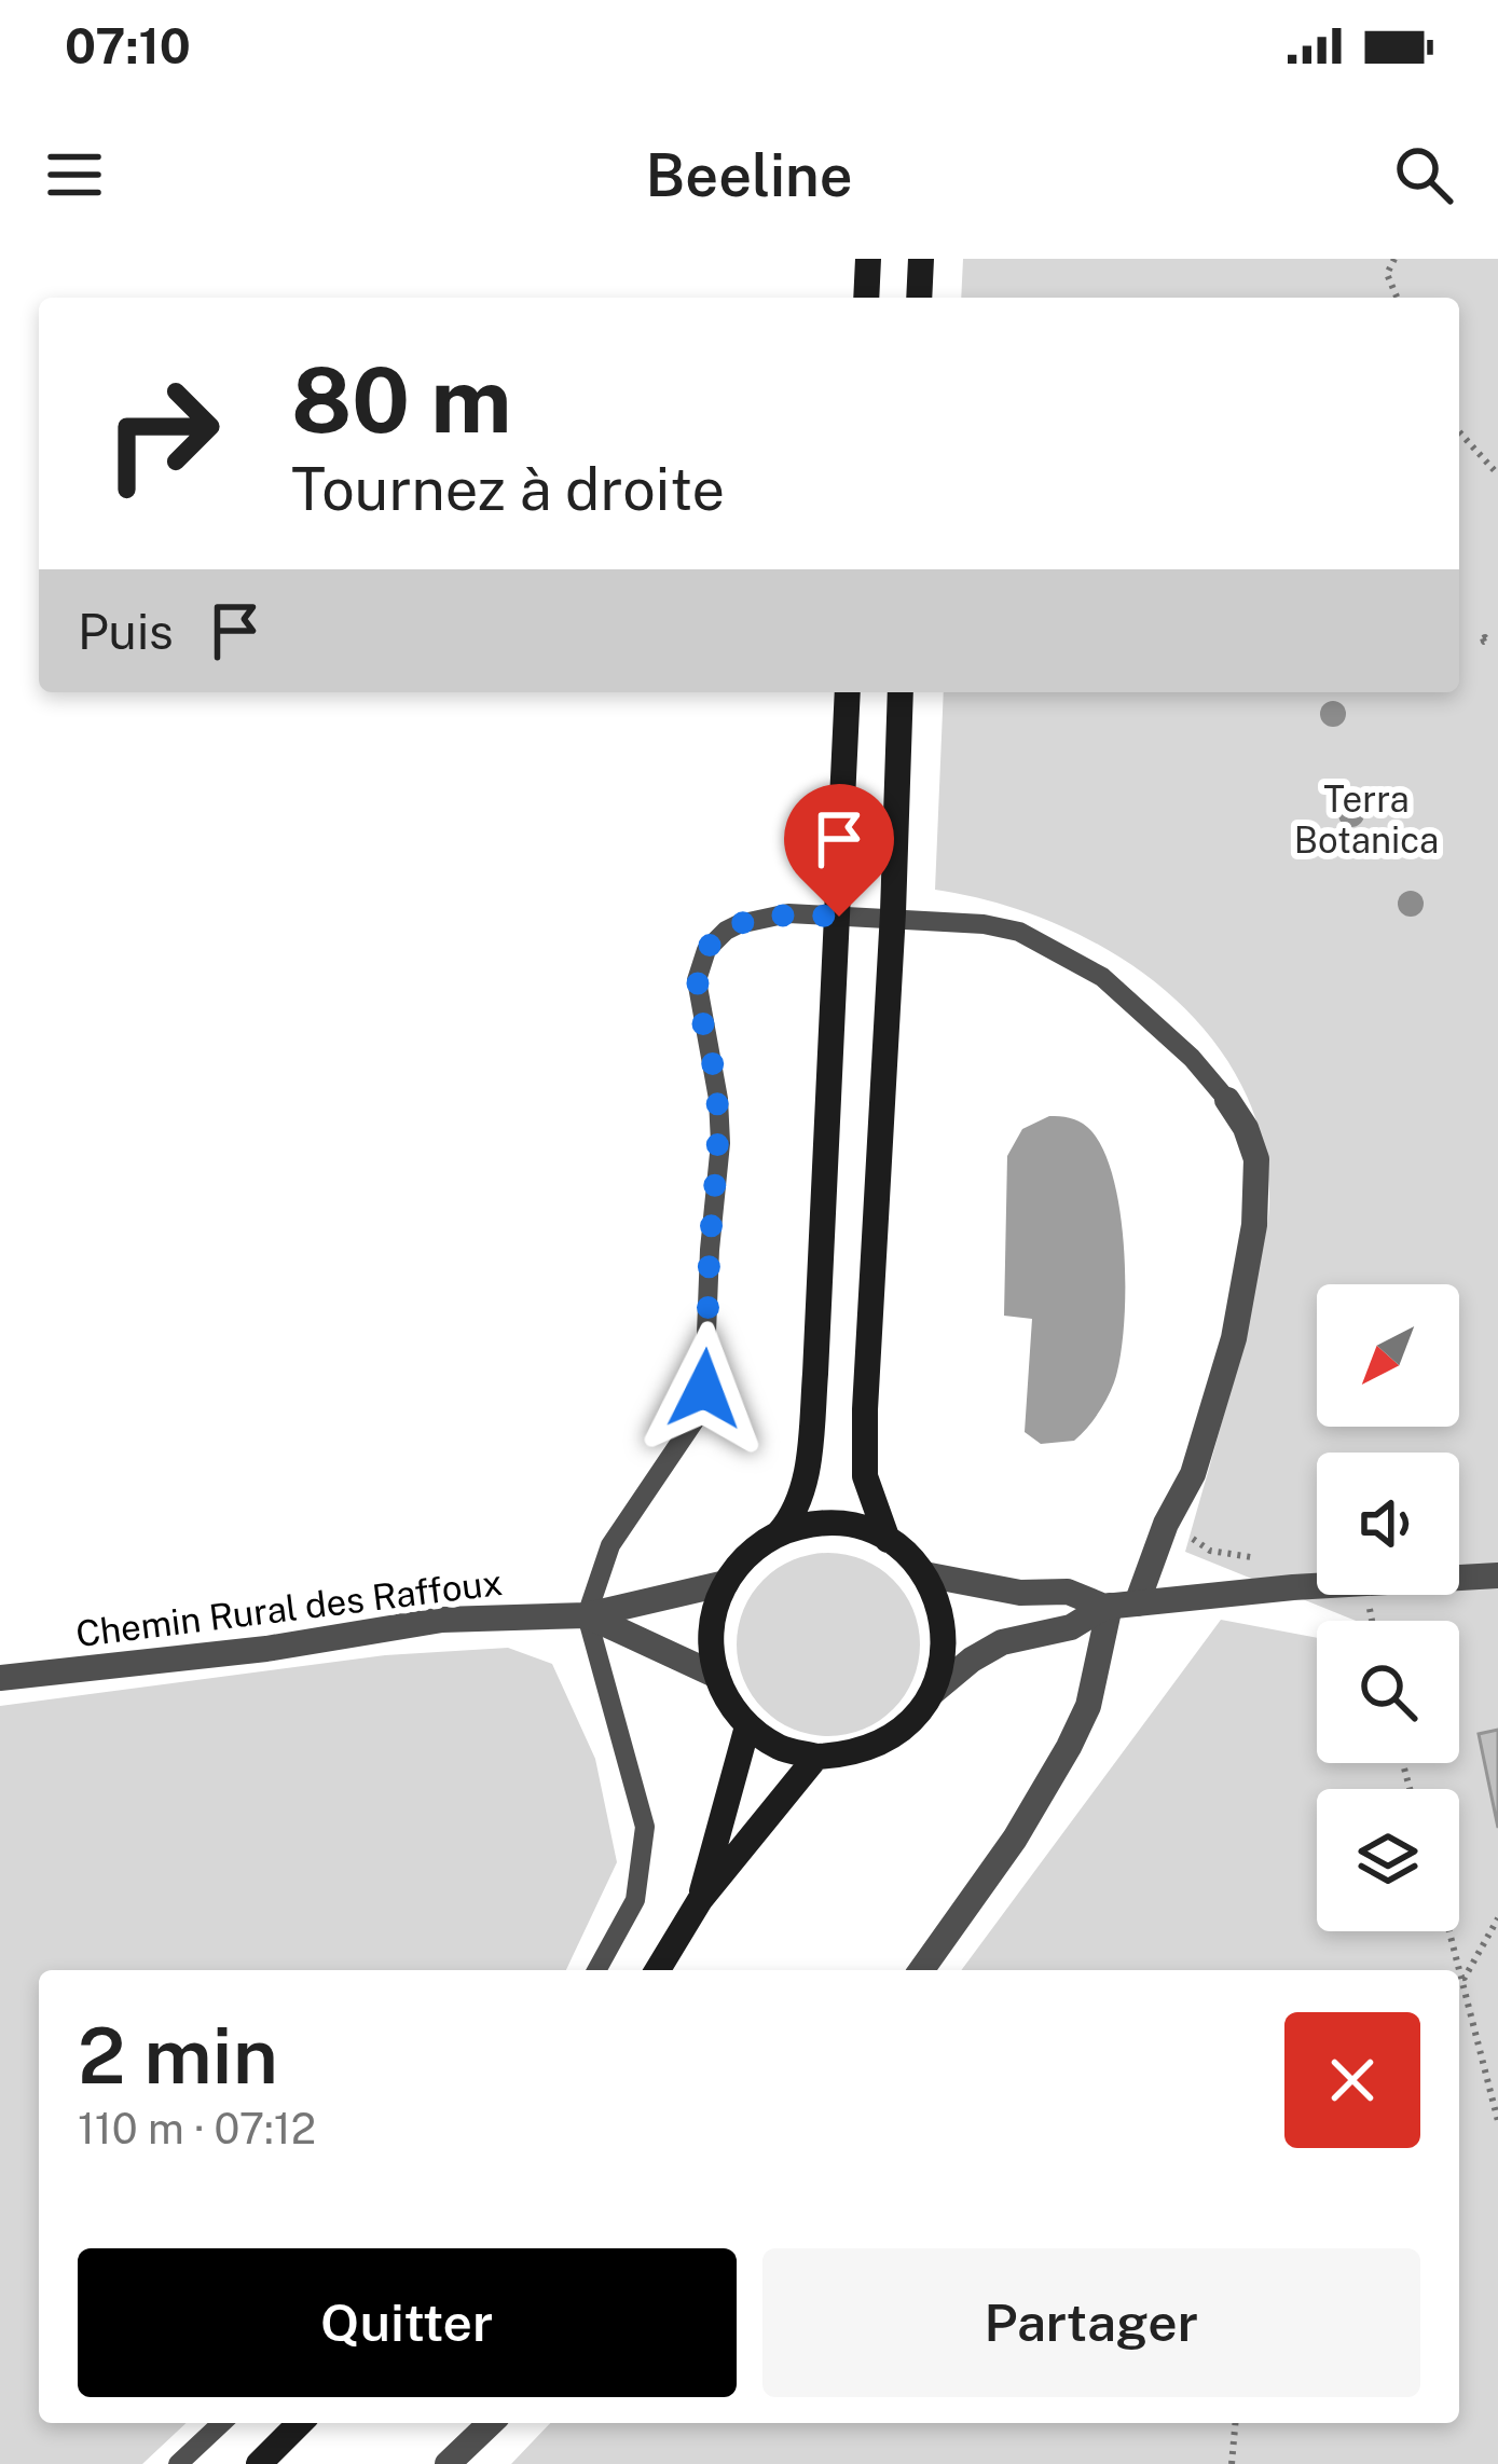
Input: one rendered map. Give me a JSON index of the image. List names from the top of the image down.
{
  "streets": {
    "street": ["Chemin Rural des Raffoux"]
  },
  "parks": ["Terra Botanica"],
  "north": "bottom left",
  "page": {
    "status": "07:10",
    "header": "Beeline",
    "turn": ["80 m", "Tournez à droite"],
    "then": "Puis",
    "heading": ["2 min", "110 m · 07:12"],
    "buttons": ["Quitter", "Partager"]
  }
}
